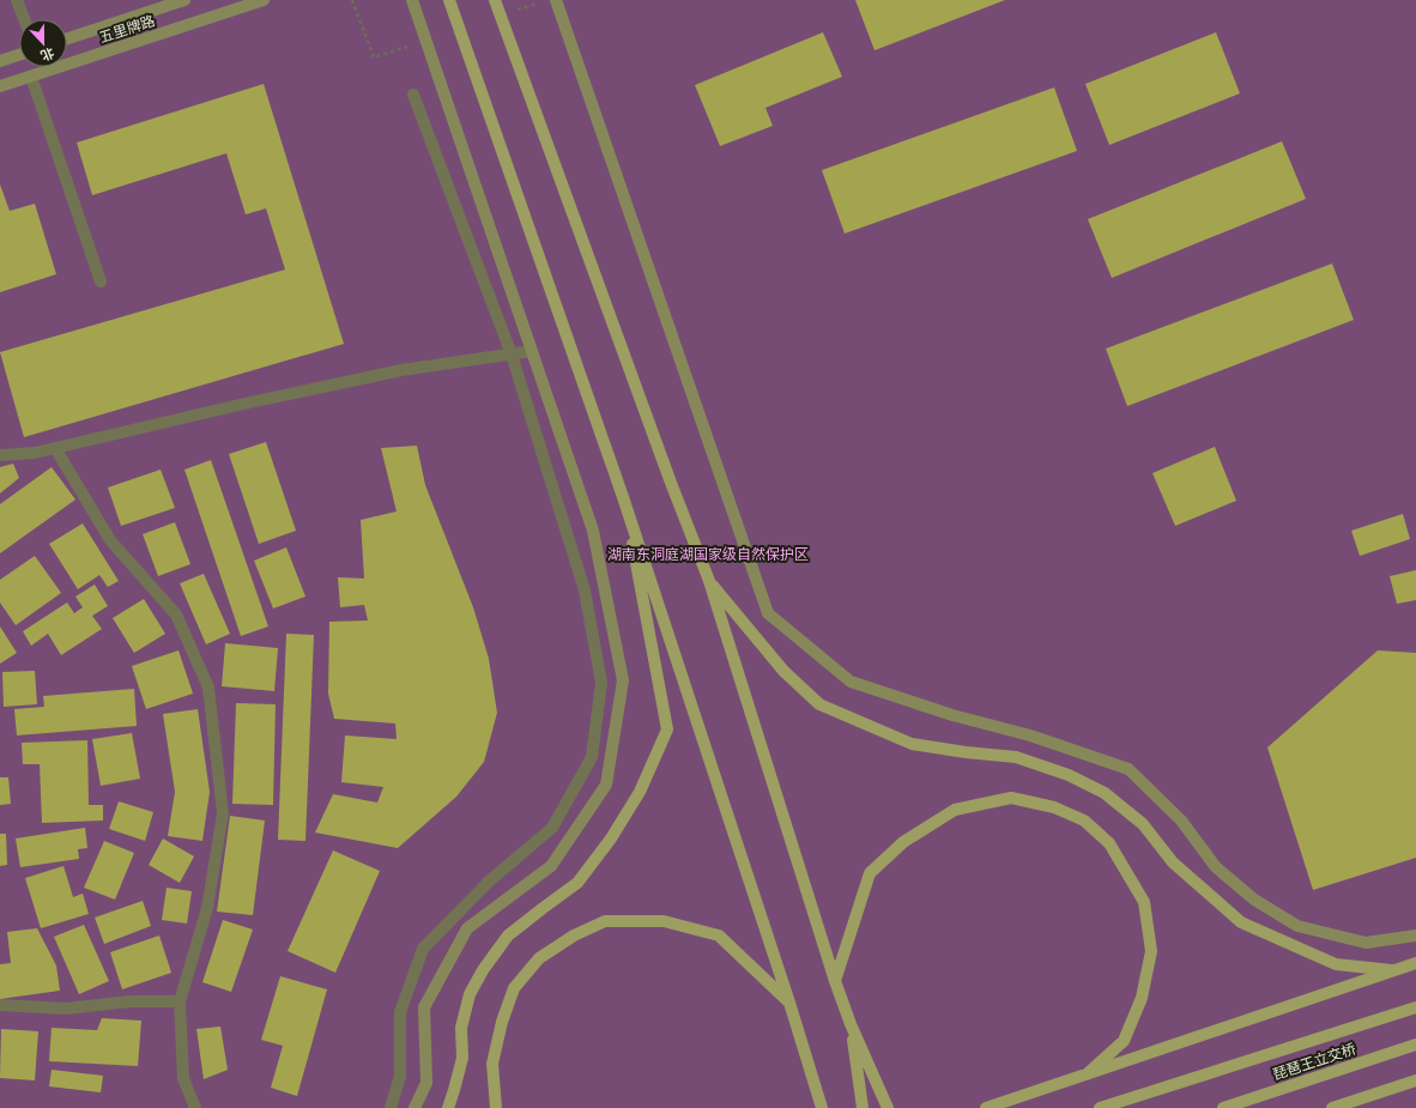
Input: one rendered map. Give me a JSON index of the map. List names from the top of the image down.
{
  "streets": {
    "main road": ["琵琶王立交桥"],
    "street": ["五里牌路"]
  },
  "parks": ["湖南东洞庭湖国家级自然保护区"],
  "north": "bottom"
}
